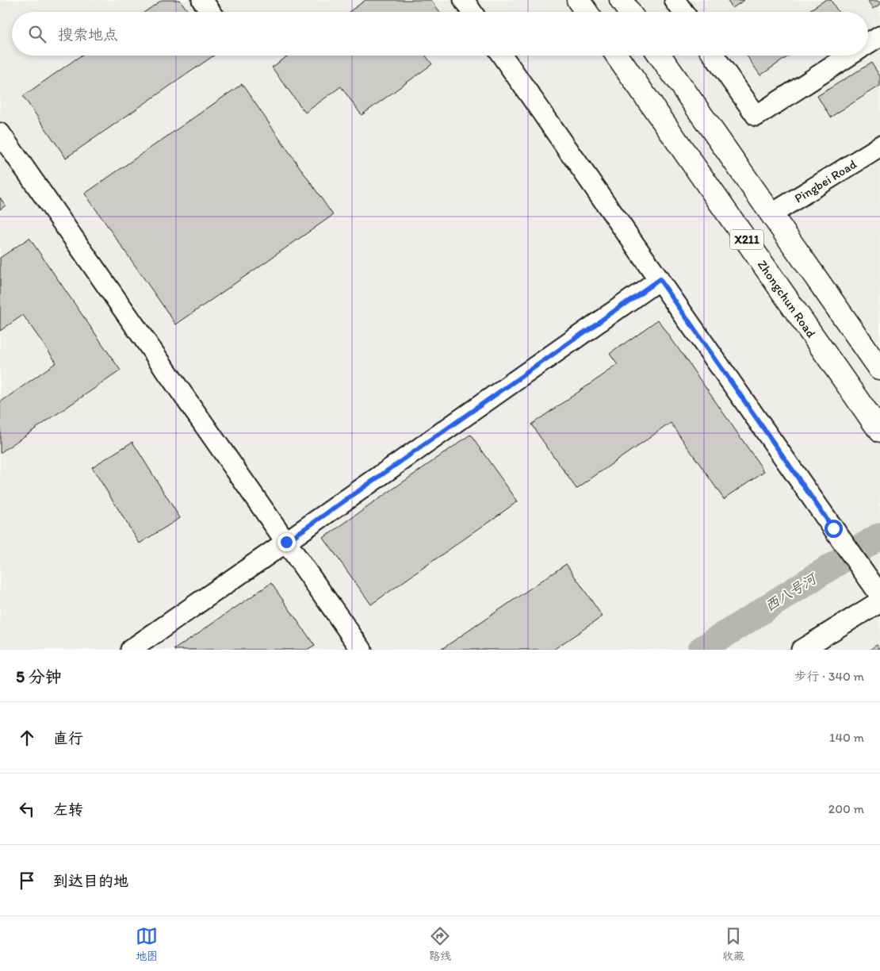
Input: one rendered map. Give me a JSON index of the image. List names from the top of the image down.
{
  "streets": {
    "main road": ["X211", "Zhongchun Road"],
    "street": ["Pingbei Road"]
  },
  "crossings": [
    ["Pingbei Road", "X211"]
  ],
  "water": ["西八号河"],
  "page": {
    "search": "搜索地点",
    "heading": ["5 分钟", "步行 · 340 m"],
    "list": [
      ["直行", "140 m"],
      ["左转", "200 m"],
      "到达目的地"
    ],
    "nav": ["地图", "路线", "收藏"]
  }
}
